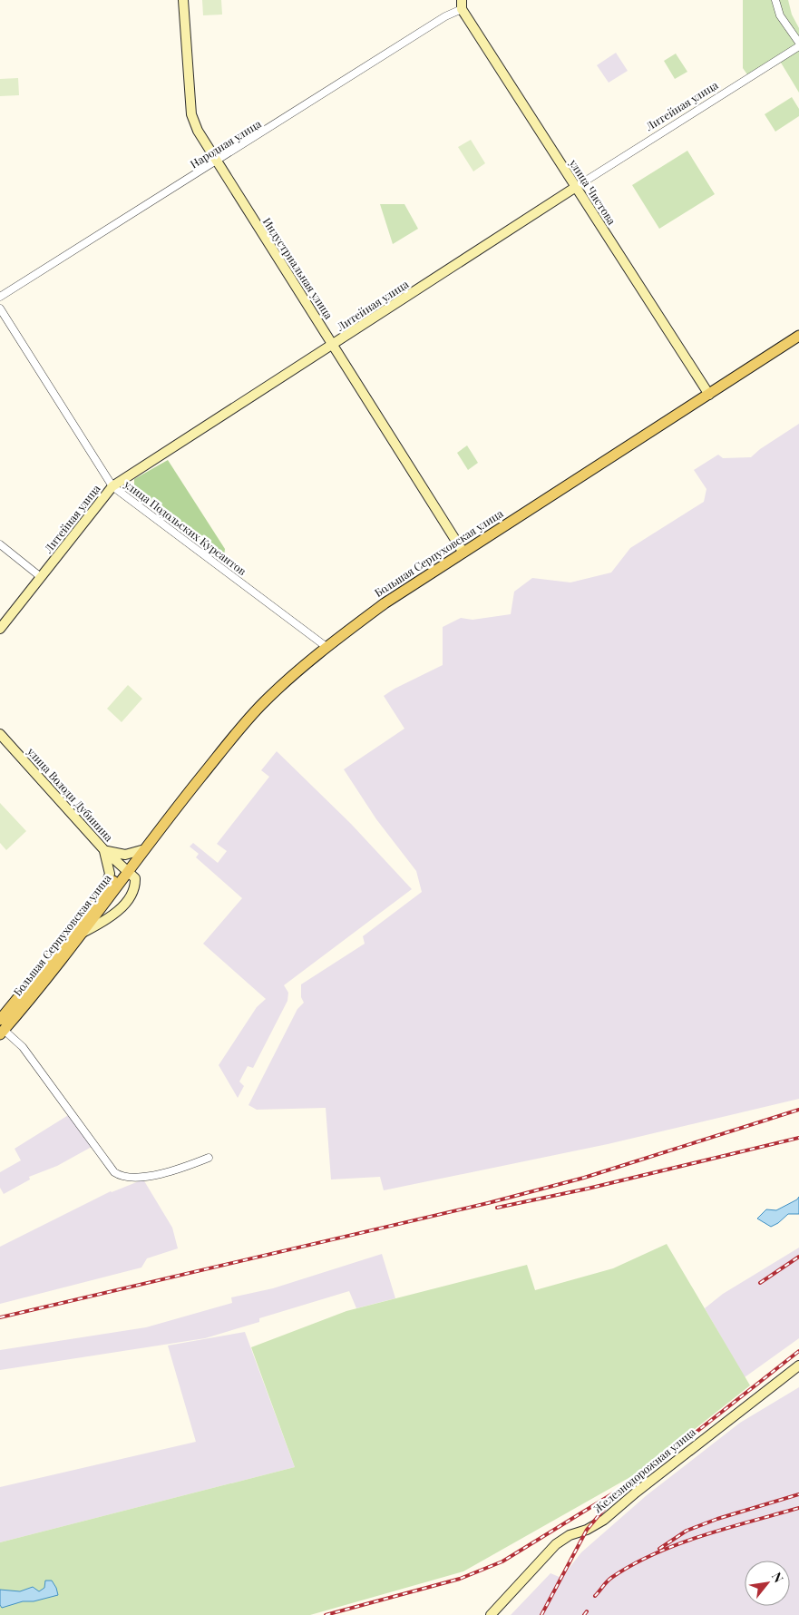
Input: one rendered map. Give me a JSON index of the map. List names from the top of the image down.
{
  "streets": {
    "main road": ["Большая Серпуховская улица"],
    "street": [
      "Литейная улица",
      "Народная улица",
      "улица Чистова",
      "Индустриальная улица",
      "улица Подольских Курсантов",
      "улица Володи Дубинина",
      "Железнодорожная улица"
    ]
  },
  "crossings": [
    ["Литейная улица", "улица Чистова"],
    ["Литейная улица", "Индустриальная улица"],
    ["Литейная улица", "улица Подольских Курсантов"],
    ["Народная улица", "улица Чистова"],
    ["Народная улица", "Индустриальная улица"],
    ["улица Чистова", "Большая Серпуховская улица"],
    ["Индустриальная улица", "Большая Серпуховская улица"],
    ["улица Подольских Курсантов", "Большая Серпуховская улица"],
    ["Большая Серпуховская улица", "улица Володи Дубинина"]
  ],
  "north": "top right"
}
